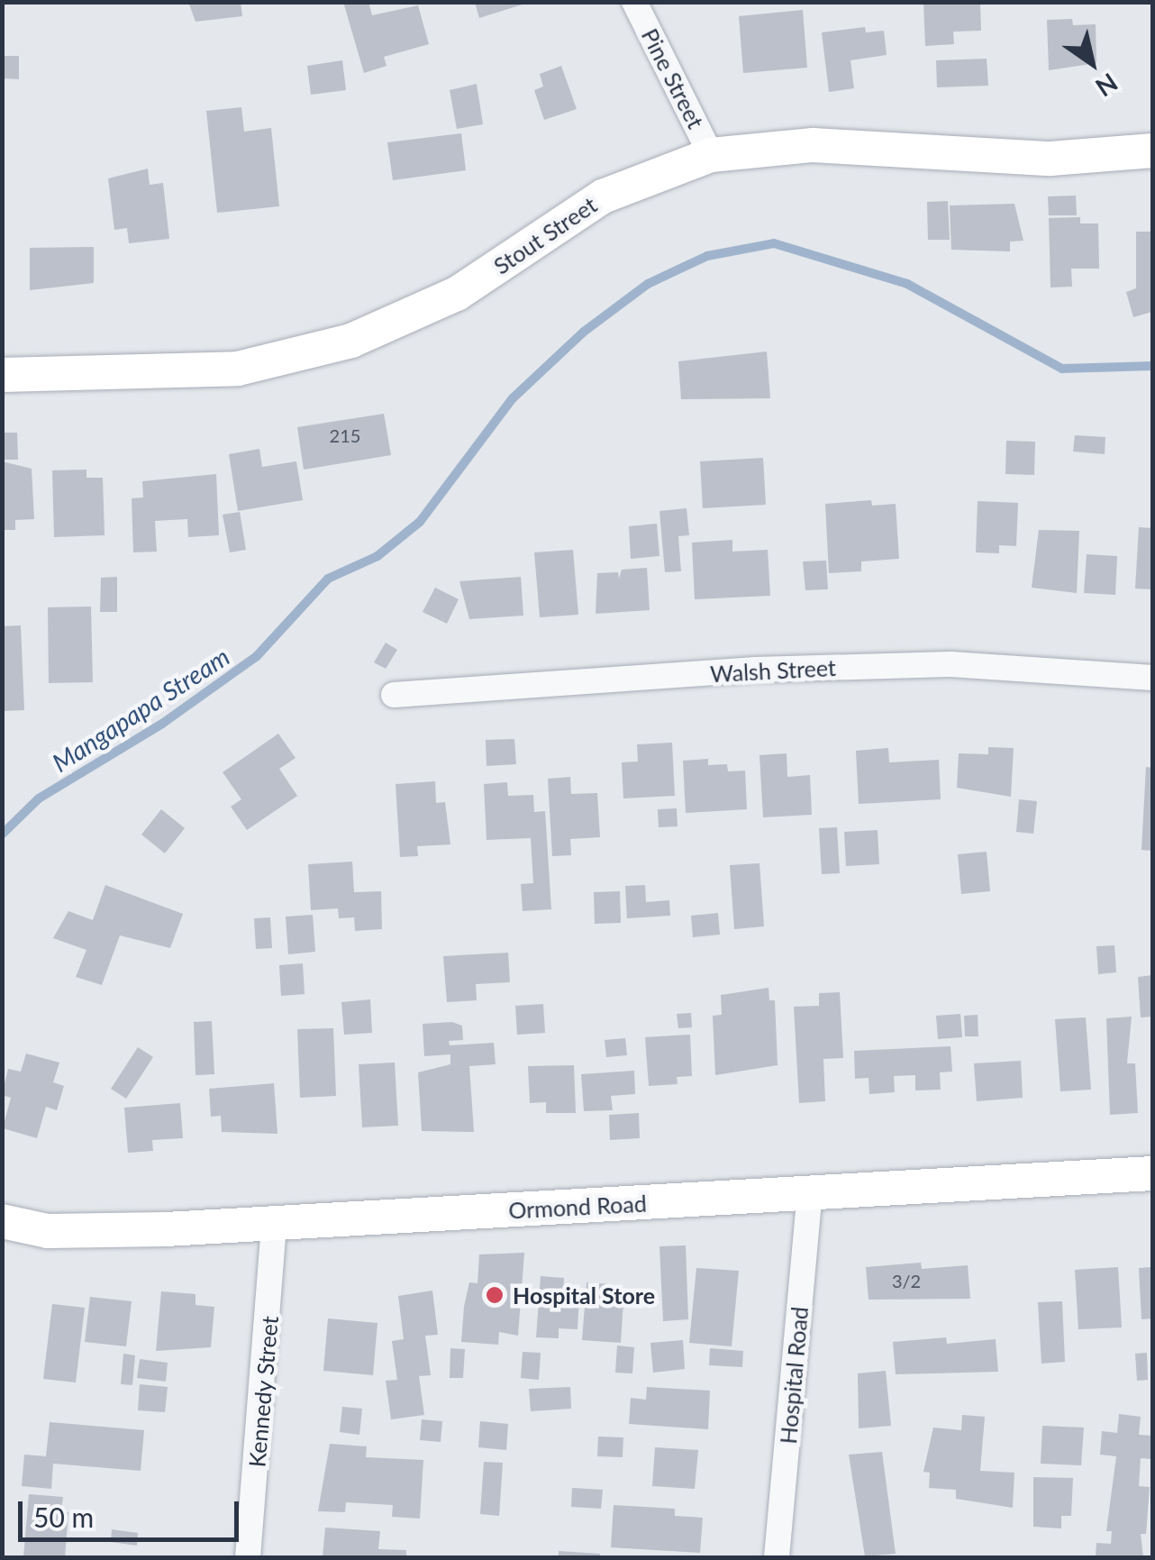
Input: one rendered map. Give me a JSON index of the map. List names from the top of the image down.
{
  "streets": {
    "street": [
      "Pine Street",
      "Stout Street",
      "Walsh Street",
      "Ormond Road",
      "Hospital Road",
      "Kennedy Street"
    ]
  },
  "crossings": [
    ["Pine Street", "Stout Street"],
    ["Ormond Road", "Hospital Road"],
    ["Ormond Road", "Kennedy Street"]
  ],
  "water": ["Mangapapa Stream"],
  "places": ["Hospital Store"],
  "house_numbers": ["215", "3/2"],
  "scale_bar": "50 m",
  "north": "bottom right"
}
